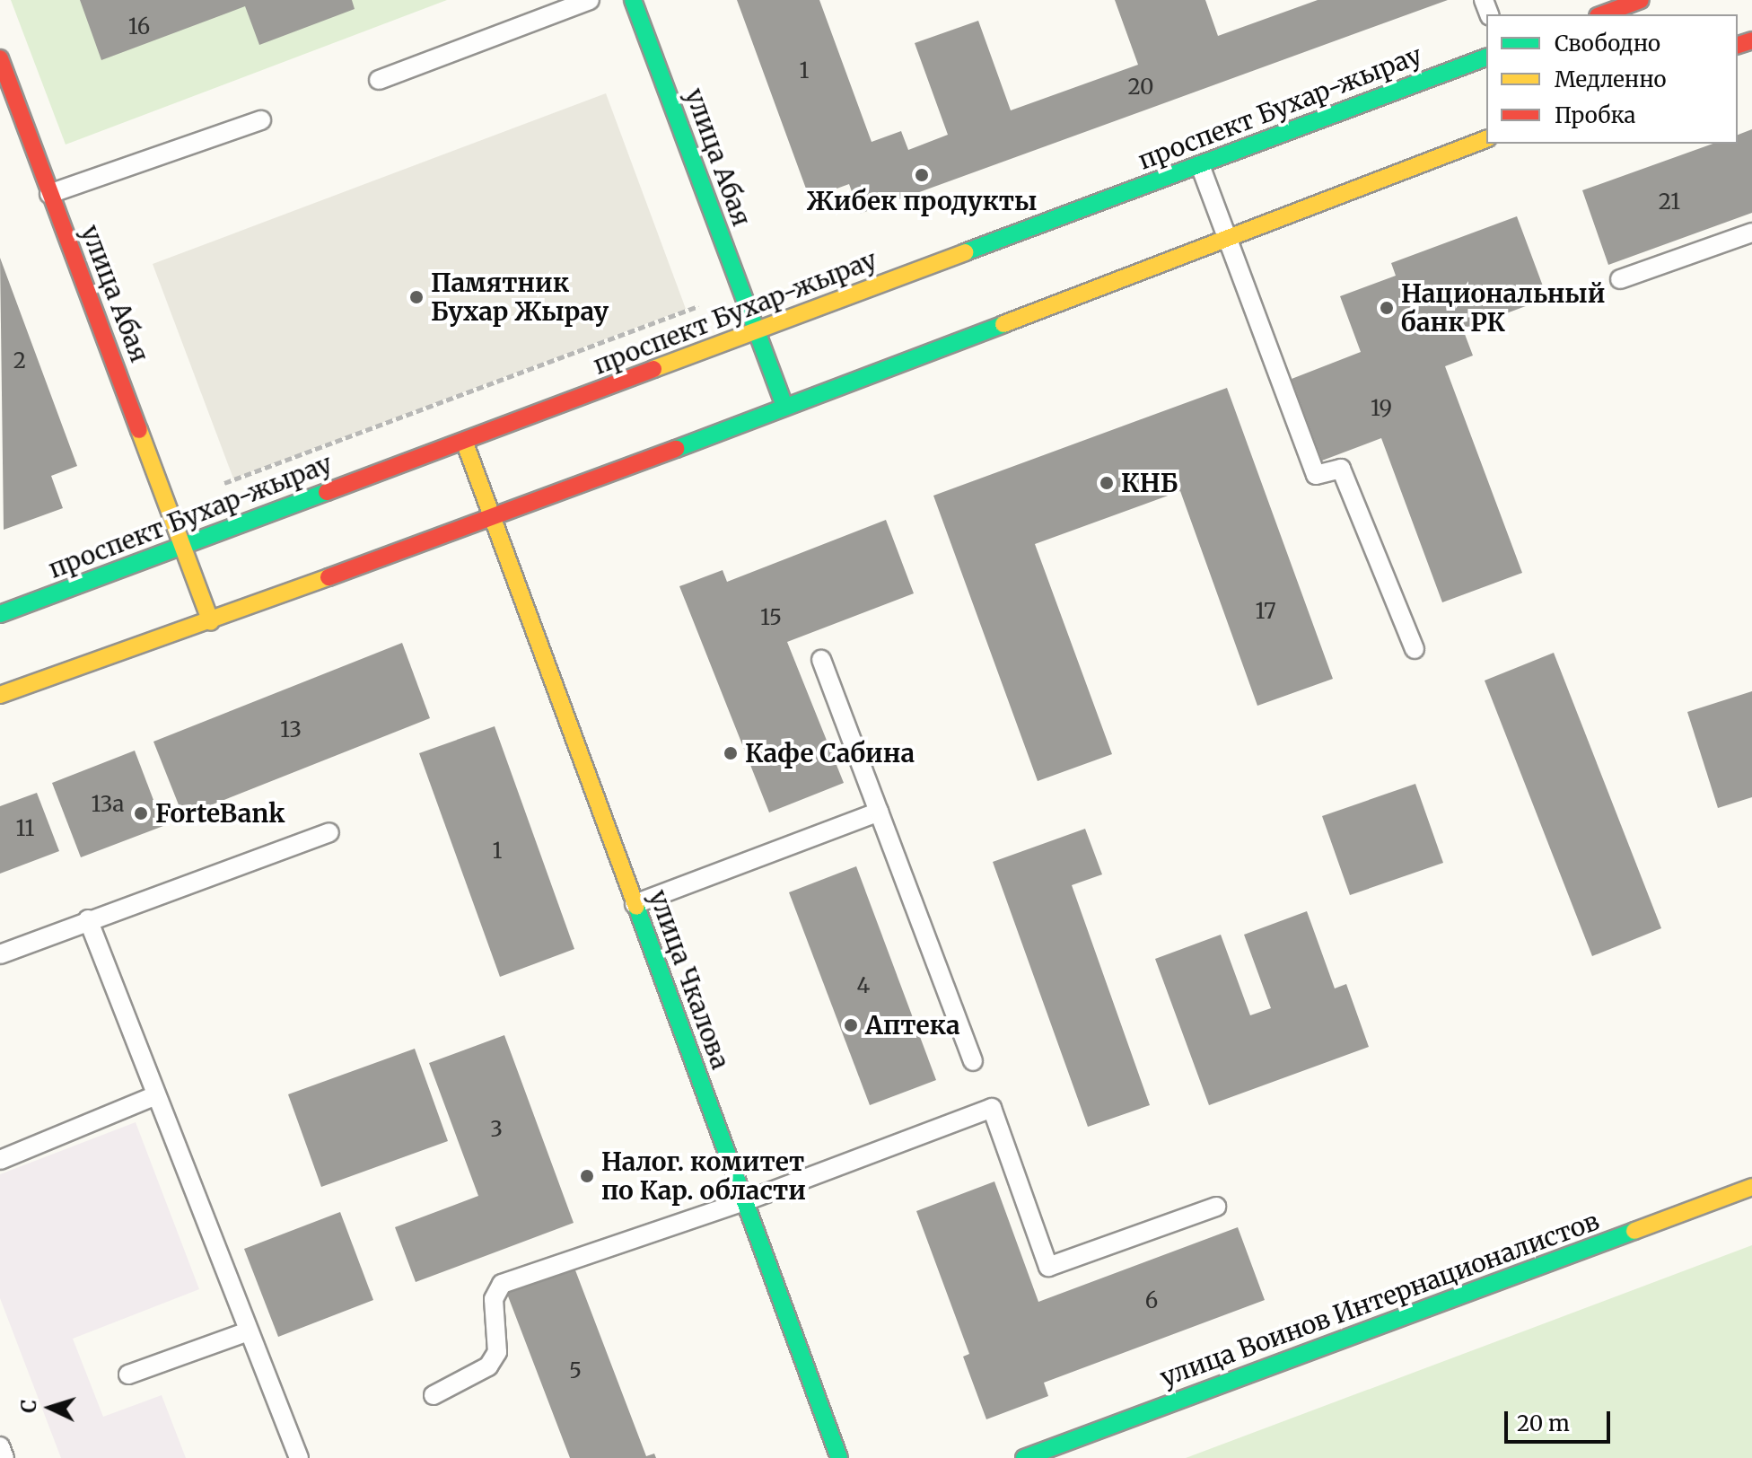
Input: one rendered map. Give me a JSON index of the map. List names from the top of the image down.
{
  "streets": {
    "main road": [
      "проспект Бухар-жырау",
      "улица Абая",
      "улица Чкалова",
      "улица Воинов Интернационалистов"
    ]
  },
  "crossings": [
    ["проспект Бухар-жырау", "улица Абая"],
    ["проспект Бухар-жырау", "улица Чкалова"]
  ],
  "places": [
    "Жибек продукты",
    "Памятник Бухар Жырау",
    "Национальный банк РК",
    "КНБ",
    "Кафе Сабина",
    "ForteBank",
    "Аптека",
    "Налог. комитет по Кар. области"
  ],
  "house_numbers": [
    "16",
    "1",
    "20",
    "21",
    "2",
    "19",
    "17",
    "15",
    "13",
    "13а",
    "11",
    "1",
    "4",
    "3",
    "6",
    "5"
  ],
  "legend": ["Свободно", "Медленно", "Пробка"],
  "scale_bar": "20 m",
  "north": "left"
}
